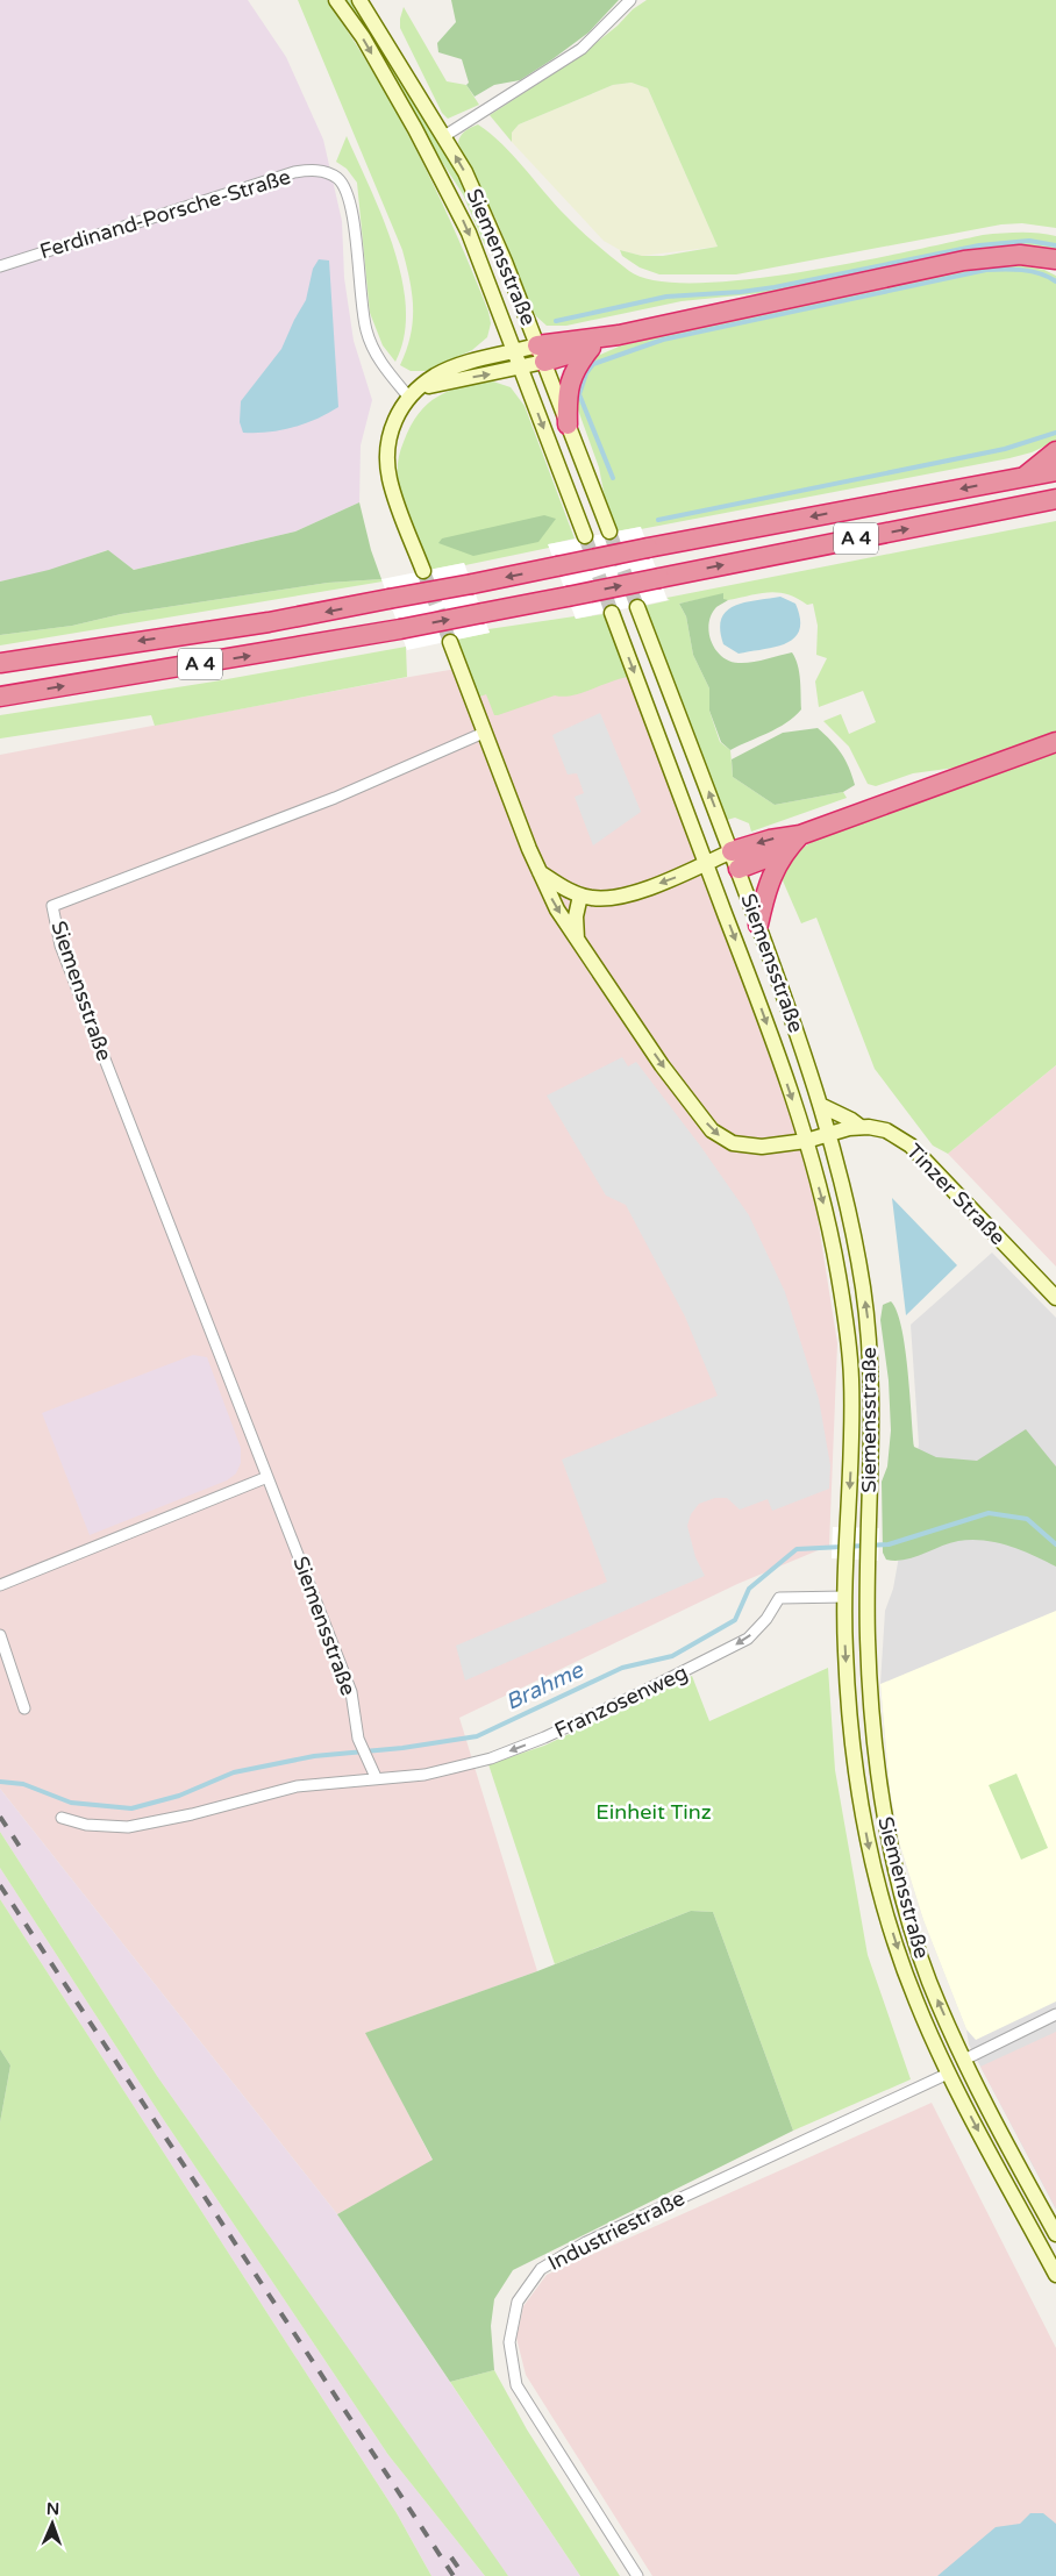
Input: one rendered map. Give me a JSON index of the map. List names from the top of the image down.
{
  "streets": {
    "highway": ["A 4"],
    "main road": ["Siemensstraße", "Tinzer Straße"],
    "street": ["Ferdinand-Porsche-Straße", "Franzosenweg", "Industriestraße"]
  },
  "crossings": [
    ["Ferdinand-Porsche-Straße", "Siemensstraße"],
    ["Siemensstraße", "Tinzer Straße"],
    ["Siemensstraße", "Franzosenweg"],
    ["Siemensstraße", "Industriestraße"]
  ],
  "one_way": ["Franzosenweg"],
  "water": ["Brahme"],
  "parks": ["Einheit Tinz"],
  "north": "top"
}
